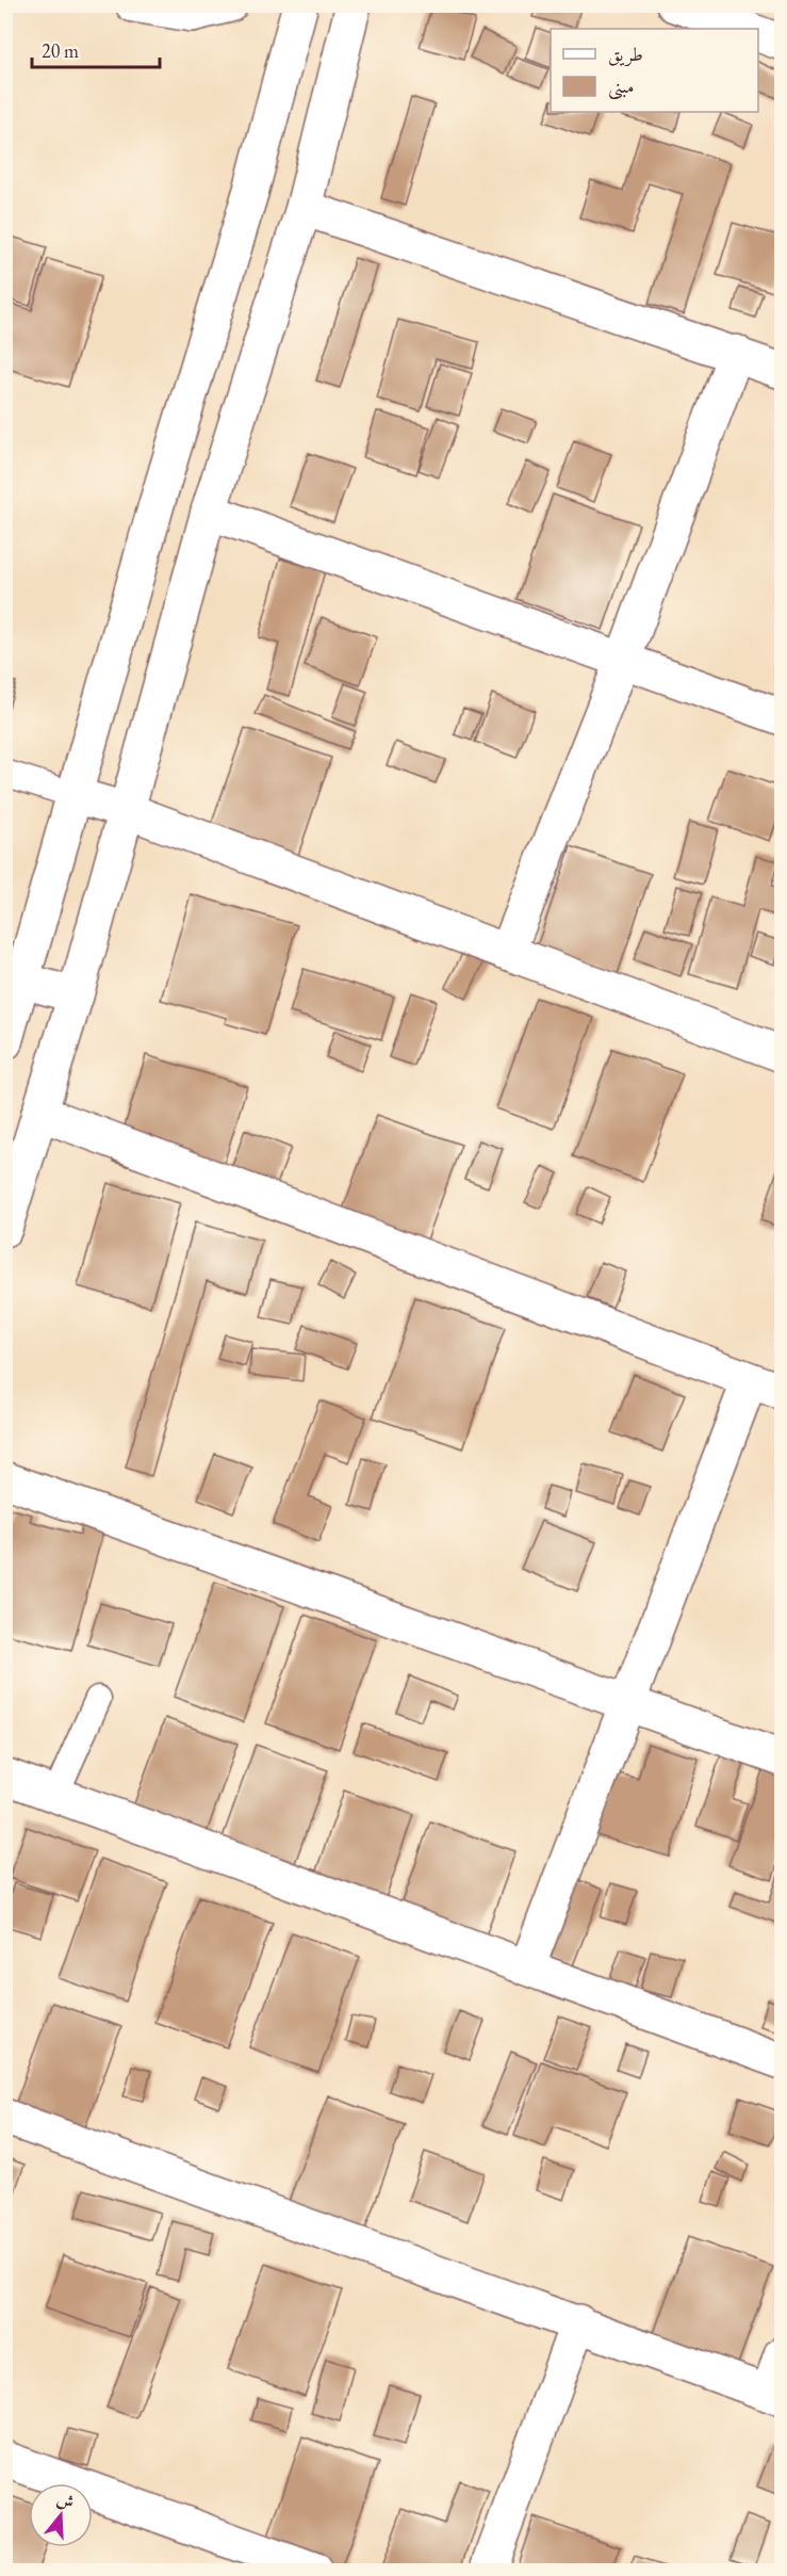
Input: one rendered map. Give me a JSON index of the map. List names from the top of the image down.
{
  "legend": ["طريق", "مبنى"],
  "scale_bar": "20 m",
  "north": "top"
}
